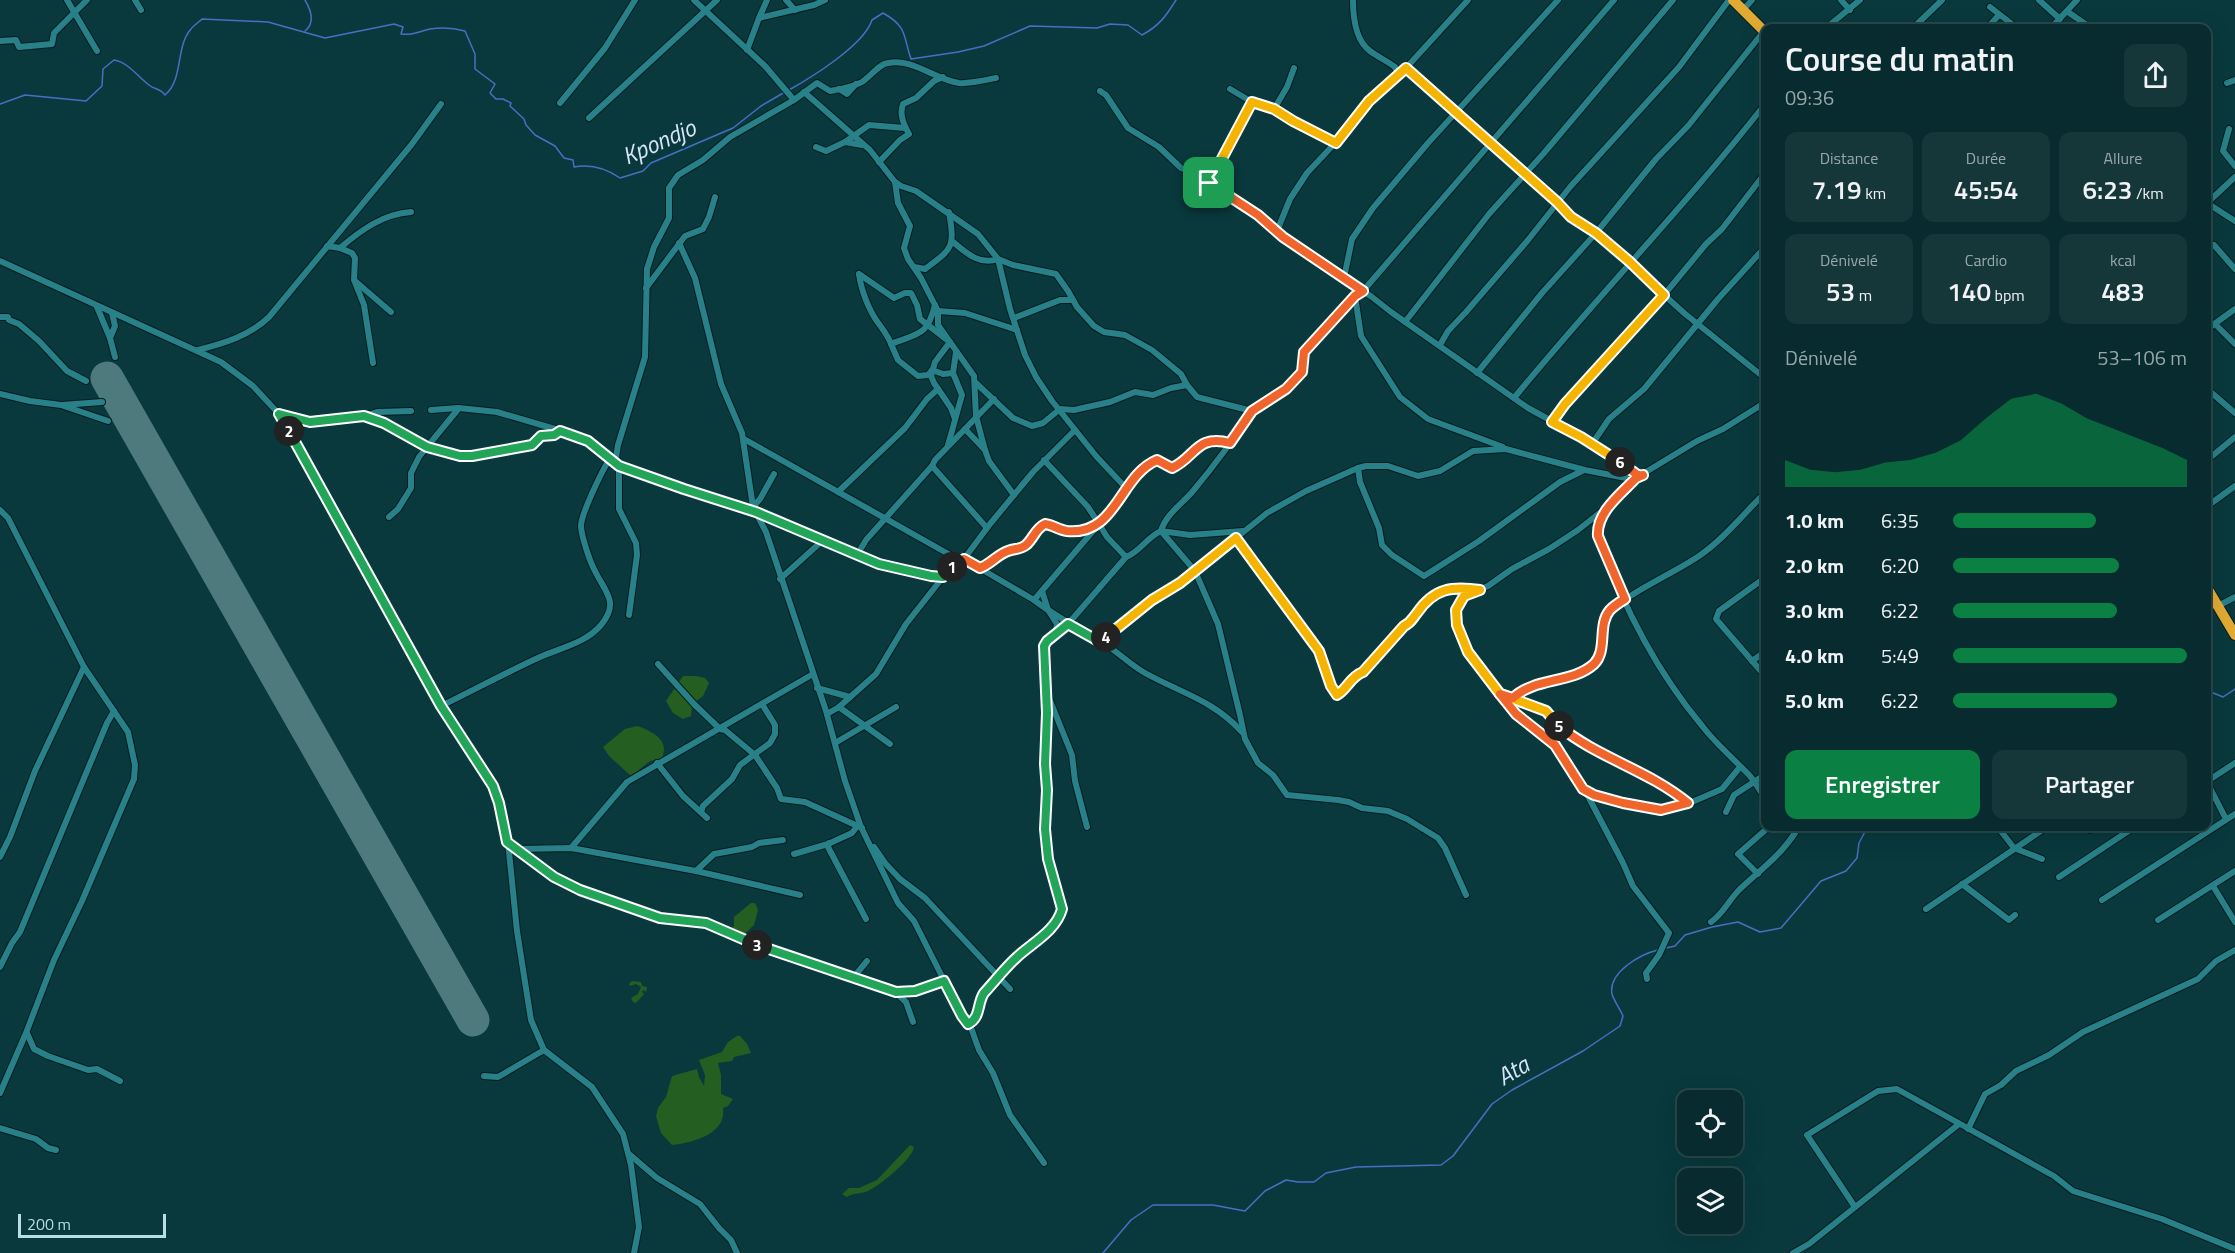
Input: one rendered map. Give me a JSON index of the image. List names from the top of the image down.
{
  "water": ["Kpondjo", "Ata"],
  "scale_bar": "200 m",
  "page": {
    "heading": ["Course du matin", "09:36"],
    "stats": [
      ["Distance", "7.19 km"],
      ["Durée", "45:54"],
      ["Allure", "6:23 /km"],
      ["Dénivelé", "53 m"],
      ["Cardio", "140 bpm"],
      ["kcal", "483"]
    ],
    "chart": ["Dénivelé", "53–106 m"],
    "pins": [
      "2",
      "6",
      "1",
      "4",
      "5",
      "3"
    ],
    "list": [
      {
        "name": "1.0 km",
        "note": "6:35"
      },
      {
        "name": "2.0 km",
        "note": "6:20"
      },
      {
        "name": "3.0 km",
        "note": "6:22"
      },
      {
        "name": "4.0 km",
        "note": "5:49"
      },
      {
        "name": "5.0 km",
        "note": "6:22"
      }
    ],
    "buttons": ["Enregistrer", "Partager"],
    "scale": "200 m"
  }
}
